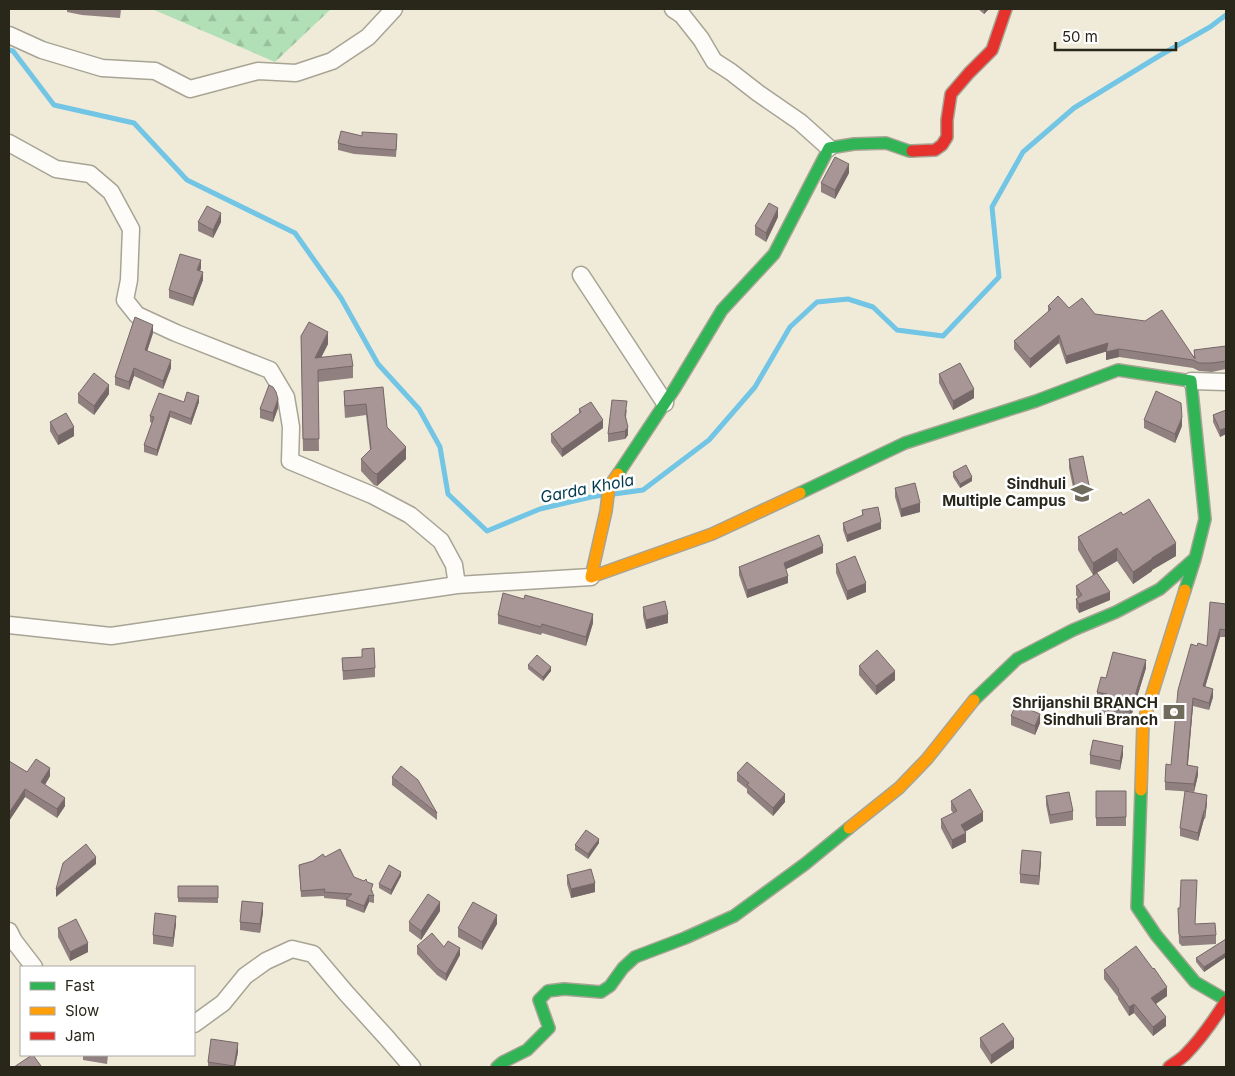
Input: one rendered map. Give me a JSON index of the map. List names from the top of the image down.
{
  "water": ["Garda Khola"],
  "places": {
    "school or university": ["Sindhuli Multiple Campus"],
    "bank": ["Shrijanshil BRANCH Sindhuli Branch"]
  },
  "legend": ["Fast", "Slow", "Jam"],
  "scale_bar": "50 m"
}
